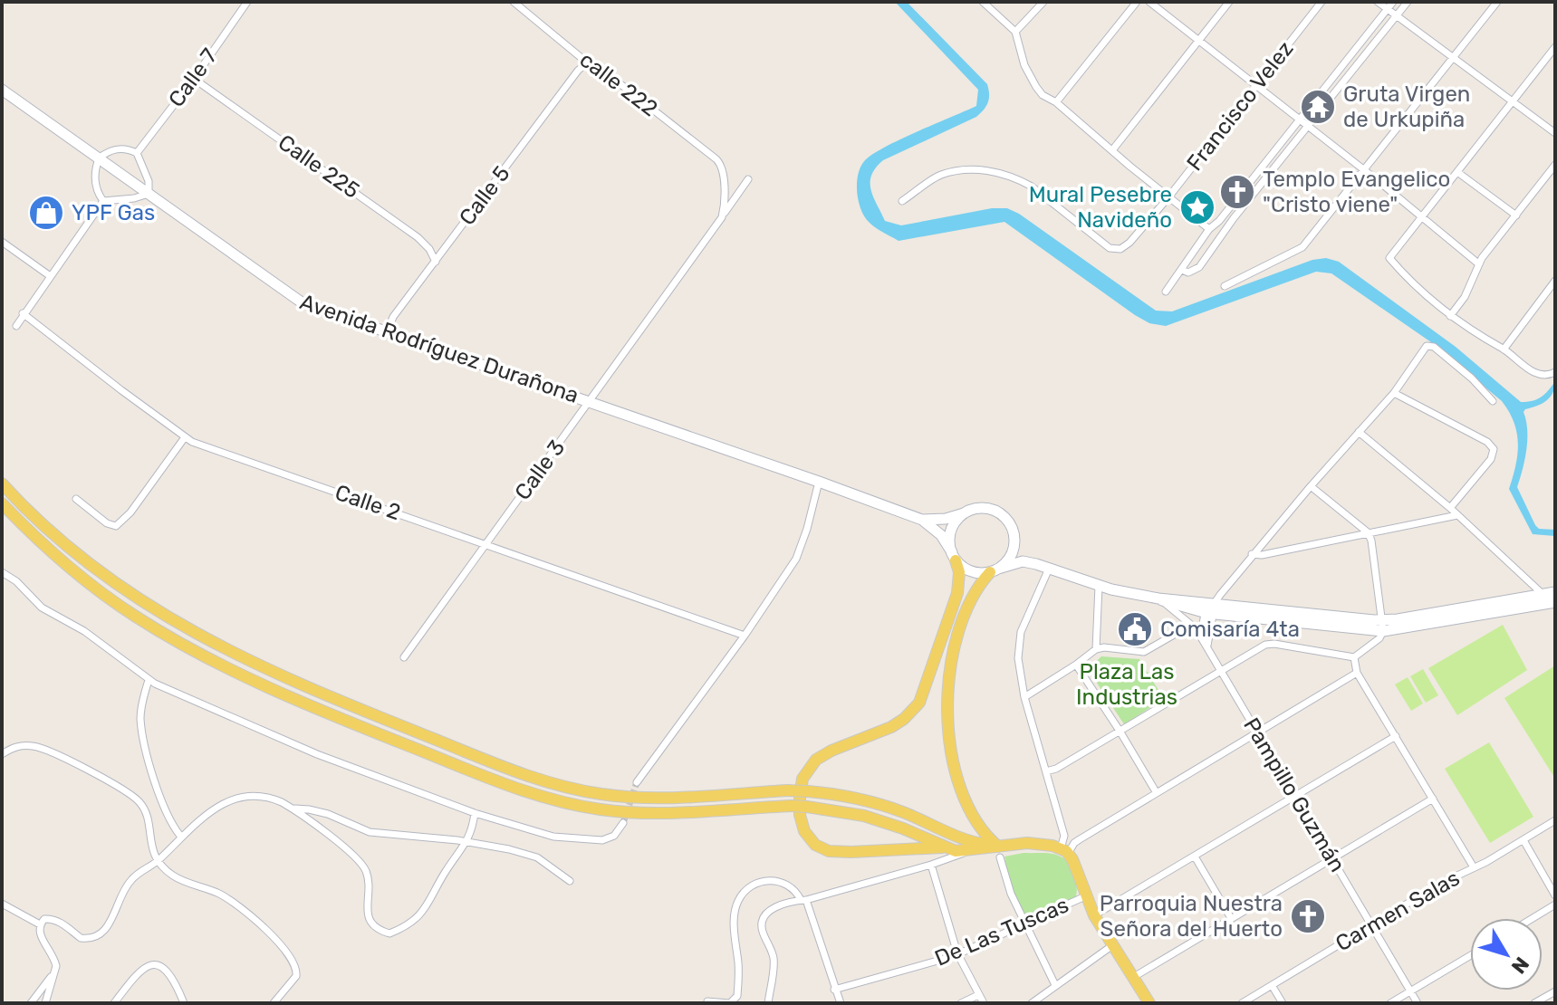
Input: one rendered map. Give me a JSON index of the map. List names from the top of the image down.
{
  "streets": {
    "main road": ["Avenida Rodríguez Durañona"],
    "street": [
      "Calle 7",
      "calle 222",
      "Francisco Velez",
      "Calle 225",
      "Calle 5",
      "Calle 3",
      "Calle 2",
      "Pampillo Guzmán",
      "Carmen Salas",
      "De Las Tuscas"
    ]
  },
  "crossings": [
    ["Calle 7", "Calle 225"],
    ["calle 222", "Calle 5"],
    ["calle 222", "Calle 3"],
    ["Calle 225", "Calle 5"],
    ["Calle 5", "Avenida Rodríguez Durañona"],
    ["Avenida Rodríguez Durañona", "Calle 3"],
    ["Calle 3", "Calle 2"],
    ["Pampillo Guzmán", "Carmen Salas"]
  ],
  "parks": ["Plaza Las Industrias"],
  "places": {
    "temple": ["Gruta Virgen de Urkupiña"],
    "church": ["Templo Evangelico \"Cristo viene\"", "Parroquia Nuestra Señora del Huerto"],
    "place": ["Mural Pesebre Navideño"],
    "shop": ["YPF Gas"],
    "public building": ["Comisaría 4ta"]
  },
  "north": "bottom right"
}
